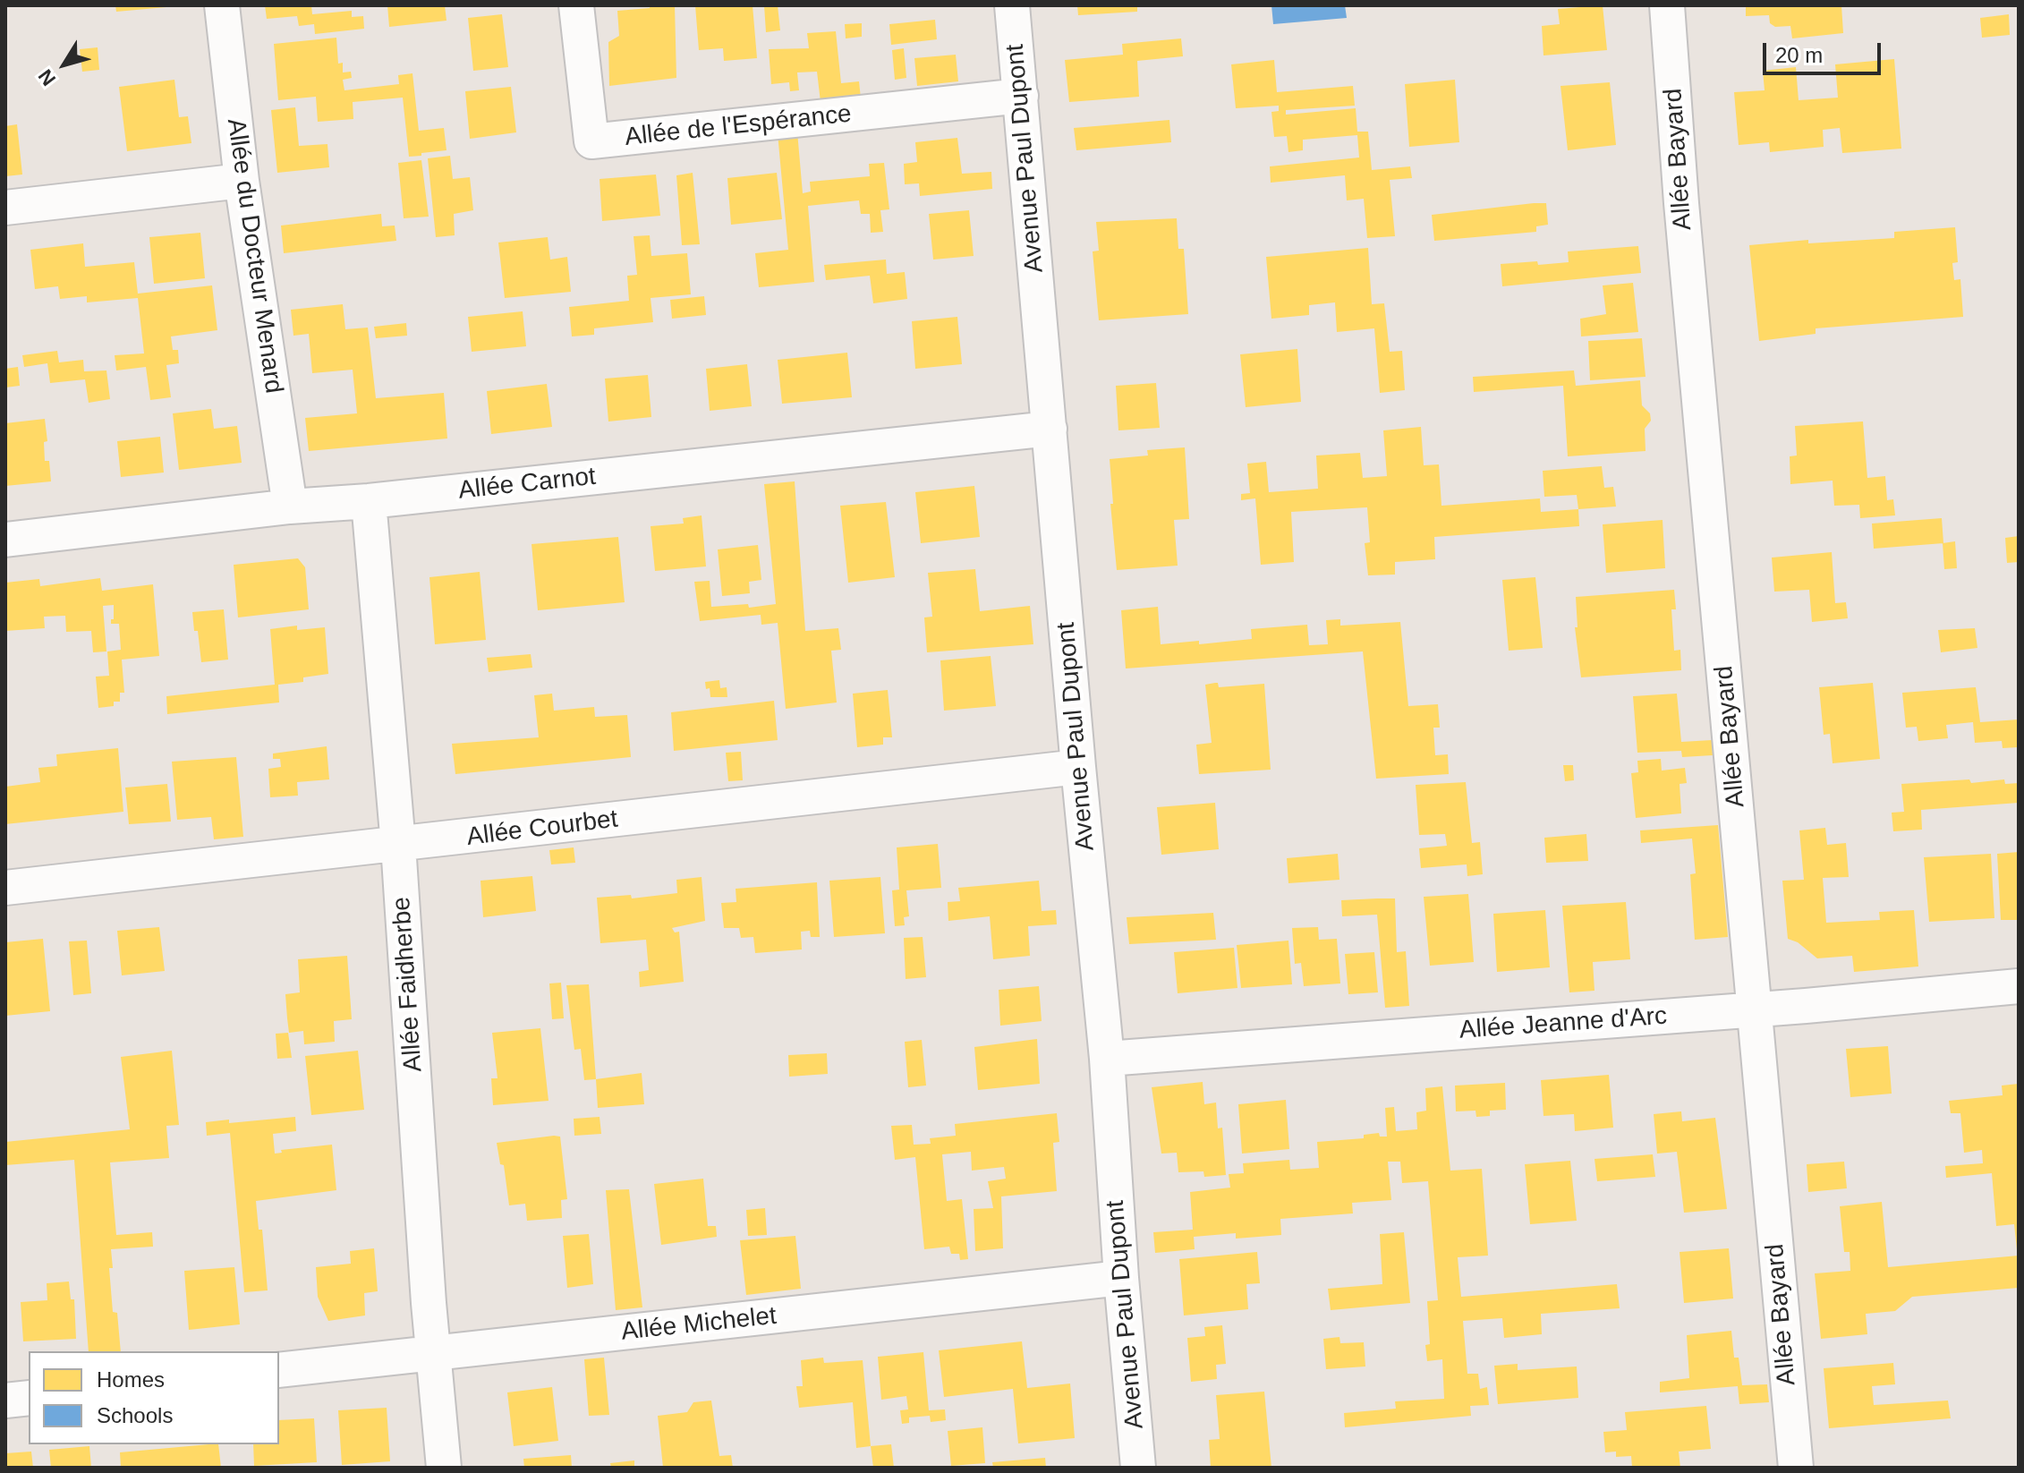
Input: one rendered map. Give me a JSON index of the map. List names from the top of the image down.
{
  "streets": {
    "street": [
      "Allée de l'Espérance",
      "Avenue Paul Dupont",
      "Allée Bayard",
      "Allée du Docteur Menard",
      "Allée Carnot",
      "Allée Courbet",
      "Allée Faidherbe",
      "Allée Jeanne d'Arc",
      "Allée Michelet"
    ]
  },
  "crossings": [
    ["Allée de l'Espérance", "Avenue Paul Dupont"],
    ["Avenue Paul Dupont", "Allée Carnot"],
    ["Avenue Paul Dupont", "Allée Courbet"],
    ["Avenue Paul Dupont", "Allée Jeanne d'Arc"],
    ["Avenue Paul Dupont", "Allée Michelet"],
    ["Allée Bayard", "Allée Jeanne d'Arc"],
    ["Allée du Docteur Menard", "Allée Carnot"],
    ["Allée Carnot", "Allée Faidherbe"],
    ["Allée Courbet", "Allée Faidherbe"],
    ["Allée Faidherbe", "Allée Michelet"]
  ],
  "legend": ["Homes", "Schools"],
  "scale_bar": "20 m",
  "north": "bottom left"
}
